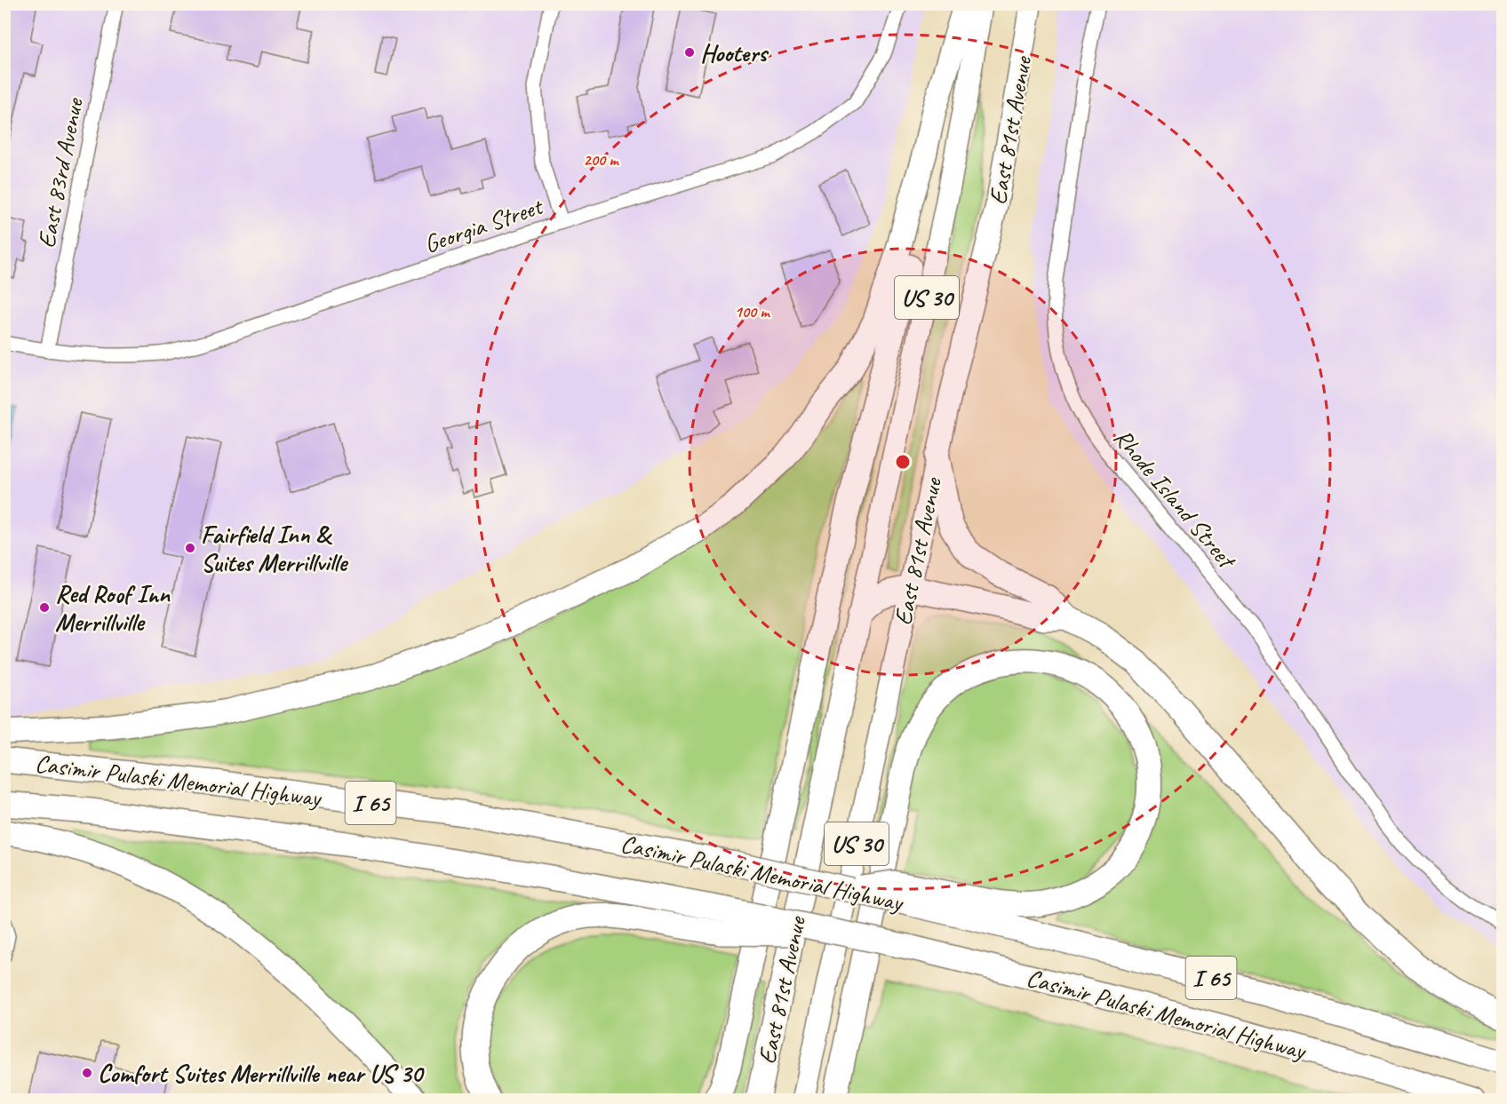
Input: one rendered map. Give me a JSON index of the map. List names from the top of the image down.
{
  "streets": {
    "highway": [
      "East 81st Avenue",
      "US 30",
      "Casimir Pulaski Memorial Highway",
      "I 65"
    ],
    "street": ["East 83rd Avenue", "Georgia Street", "Rhode Island Street"]
  },
  "crossings": [
    ["East 83rd Avenue", "Georgia Street"]
  ],
  "places": [
    "Hooters",
    "Fairfield Inn & Suites Merrillville",
    "Red Roof Inn Merrillville",
    "Comfort Suites Merrillville near US 30"
  ],
  "rings": ["200 m", "100 m"]
}
